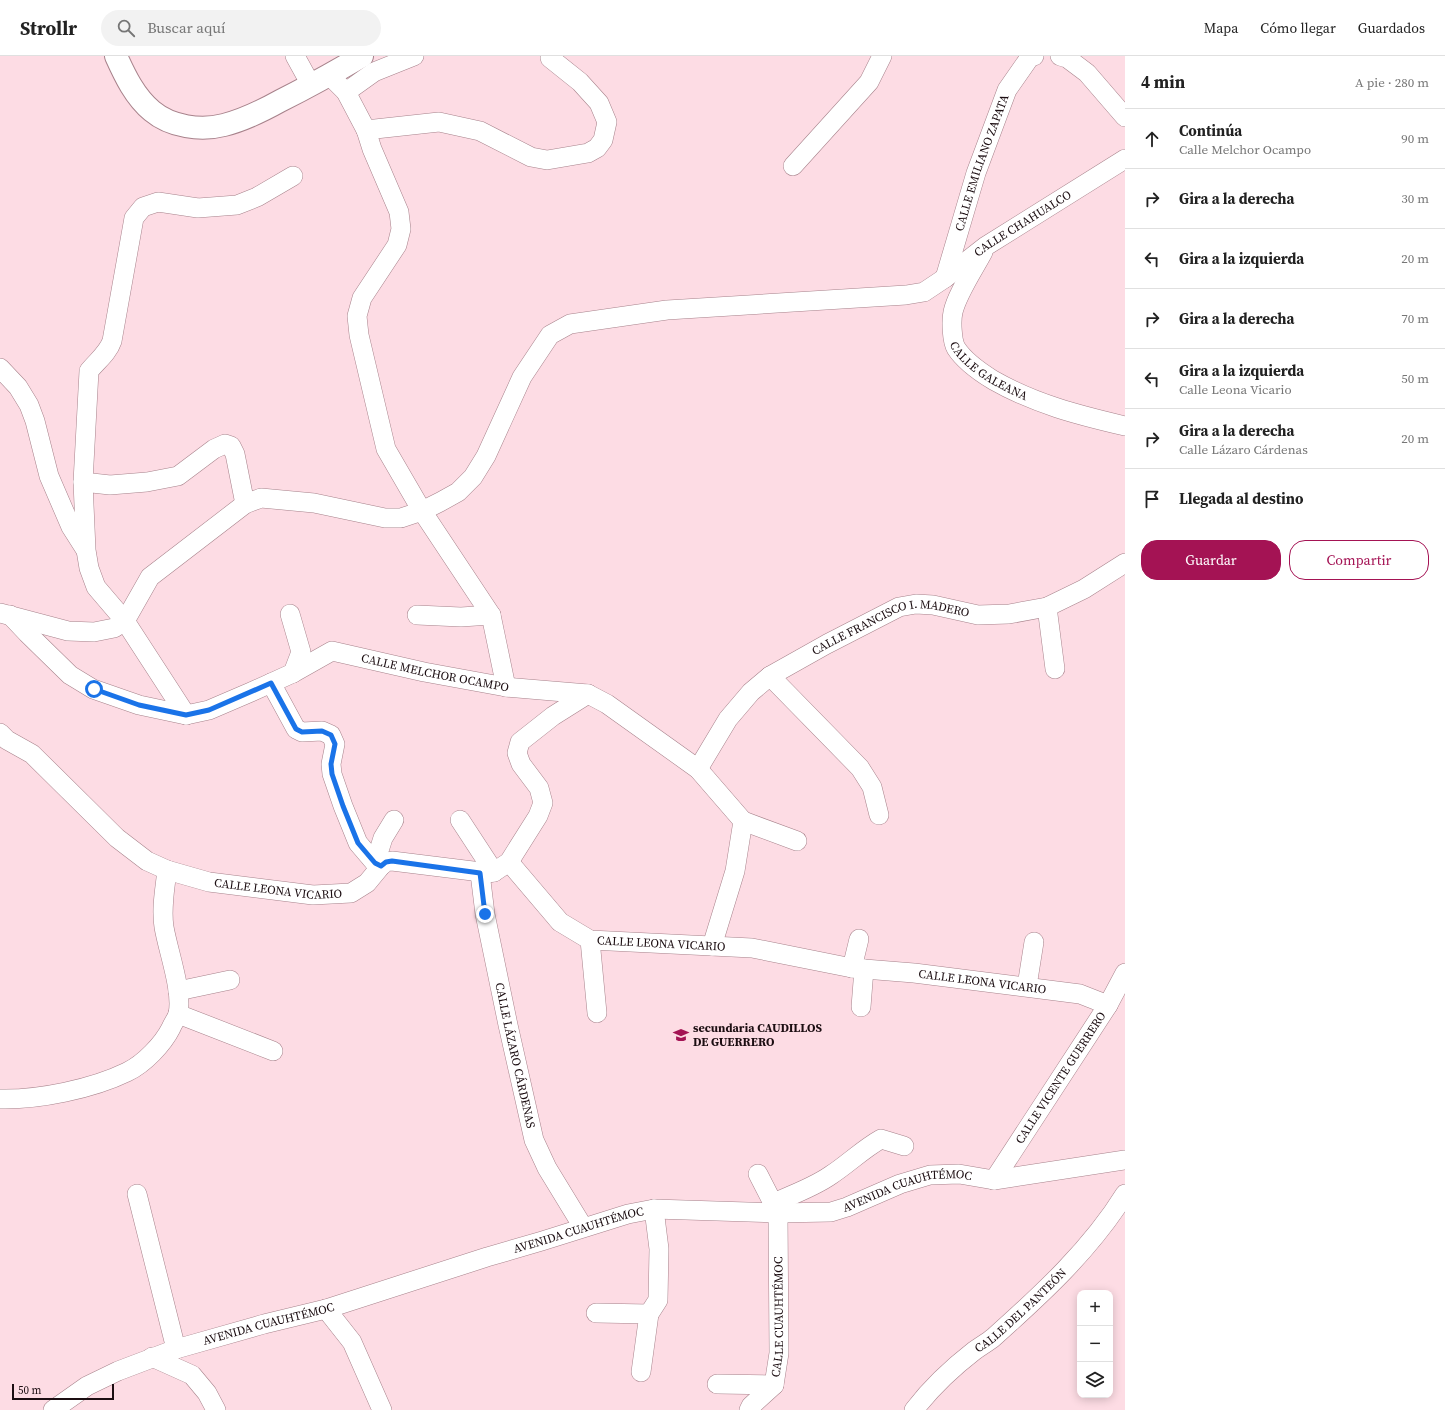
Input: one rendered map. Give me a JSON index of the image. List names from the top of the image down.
{
  "streets": {
    "street": [
      "CALLE EMILIANO ZAPATA",
      "CALLE CHAHUALCO",
      "CALLE GALEANA",
      "CALLE FRANCISCO I. MADERO",
      "CALLE MELCHOR OCAMPO",
      "CALLE LEONA VICARIO",
      "CALLE LÁZARO CÁRDENAS",
      "CALLE VICENTE GUERRERO",
      "AVENIDA CUAUHTÉMOC",
      "CALLE DEL PANTEÓN",
      "CALLE CUAUHTÉMOC"
    ]
  },
  "crossings": [
    ["CALLE EMILIANO ZAPATA", "CALLE CHAHUALCO"],
    ["CALLE CHAHUALCO", "CALLE GALEANA"],
    ["CALLE FRANCISCO I. MADERO", "CALLE MELCHOR OCAMPO"],
    ["CALLE LEONA VICARIO", "CALLE LÁZARO CÁRDENAS"],
    ["CALLE LEONA VICARIO", "CALLE VICENTE GUERRERO"],
    ["CALLE LÁZARO CÁRDENAS", "AVENIDA CUAUHTÉMOC"],
    ["CALLE VICENTE GUERRERO", "AVENIDA CUAUHTÉMOC"],
    ["AVENIDA CUAUHTÉMOC", "CALLE CUAUHTÉMOC"]
  ],
  "places": {
    "school or university": ["secundaria CAUDILLOS DE GUERRERO"]
  },
  "scale_bar": "50 m",
  "page": {
    "header": "Strollr",
    "search": "Buscar aquí",
    "nav": ["Mapa", "Cómo llegar", "Guardados"],
    "heading": ["4 min", "A pie · 280 m"],
    "list": [
      ["Continúa", "Calle Melchor Ocampo", "90 m"],
      ["Gira a la derecha", "30 m"],
      ["Gira a la izquierda", "20 m"],
      ["Gira a la derecha", "70 m"],
      ["Gira a la izquierda", "Calle Leona Vicario", "50 m"],
      ["Gira a la derecha", "Calle Lázaro Cárdenas", "20 m"],
      "Llegada al destino"
    ],
    "buttons": ["Guardar", "Compartir"],
    "map_buttons": ["+", "−"],
    "scale": "50 m"
  }
}
